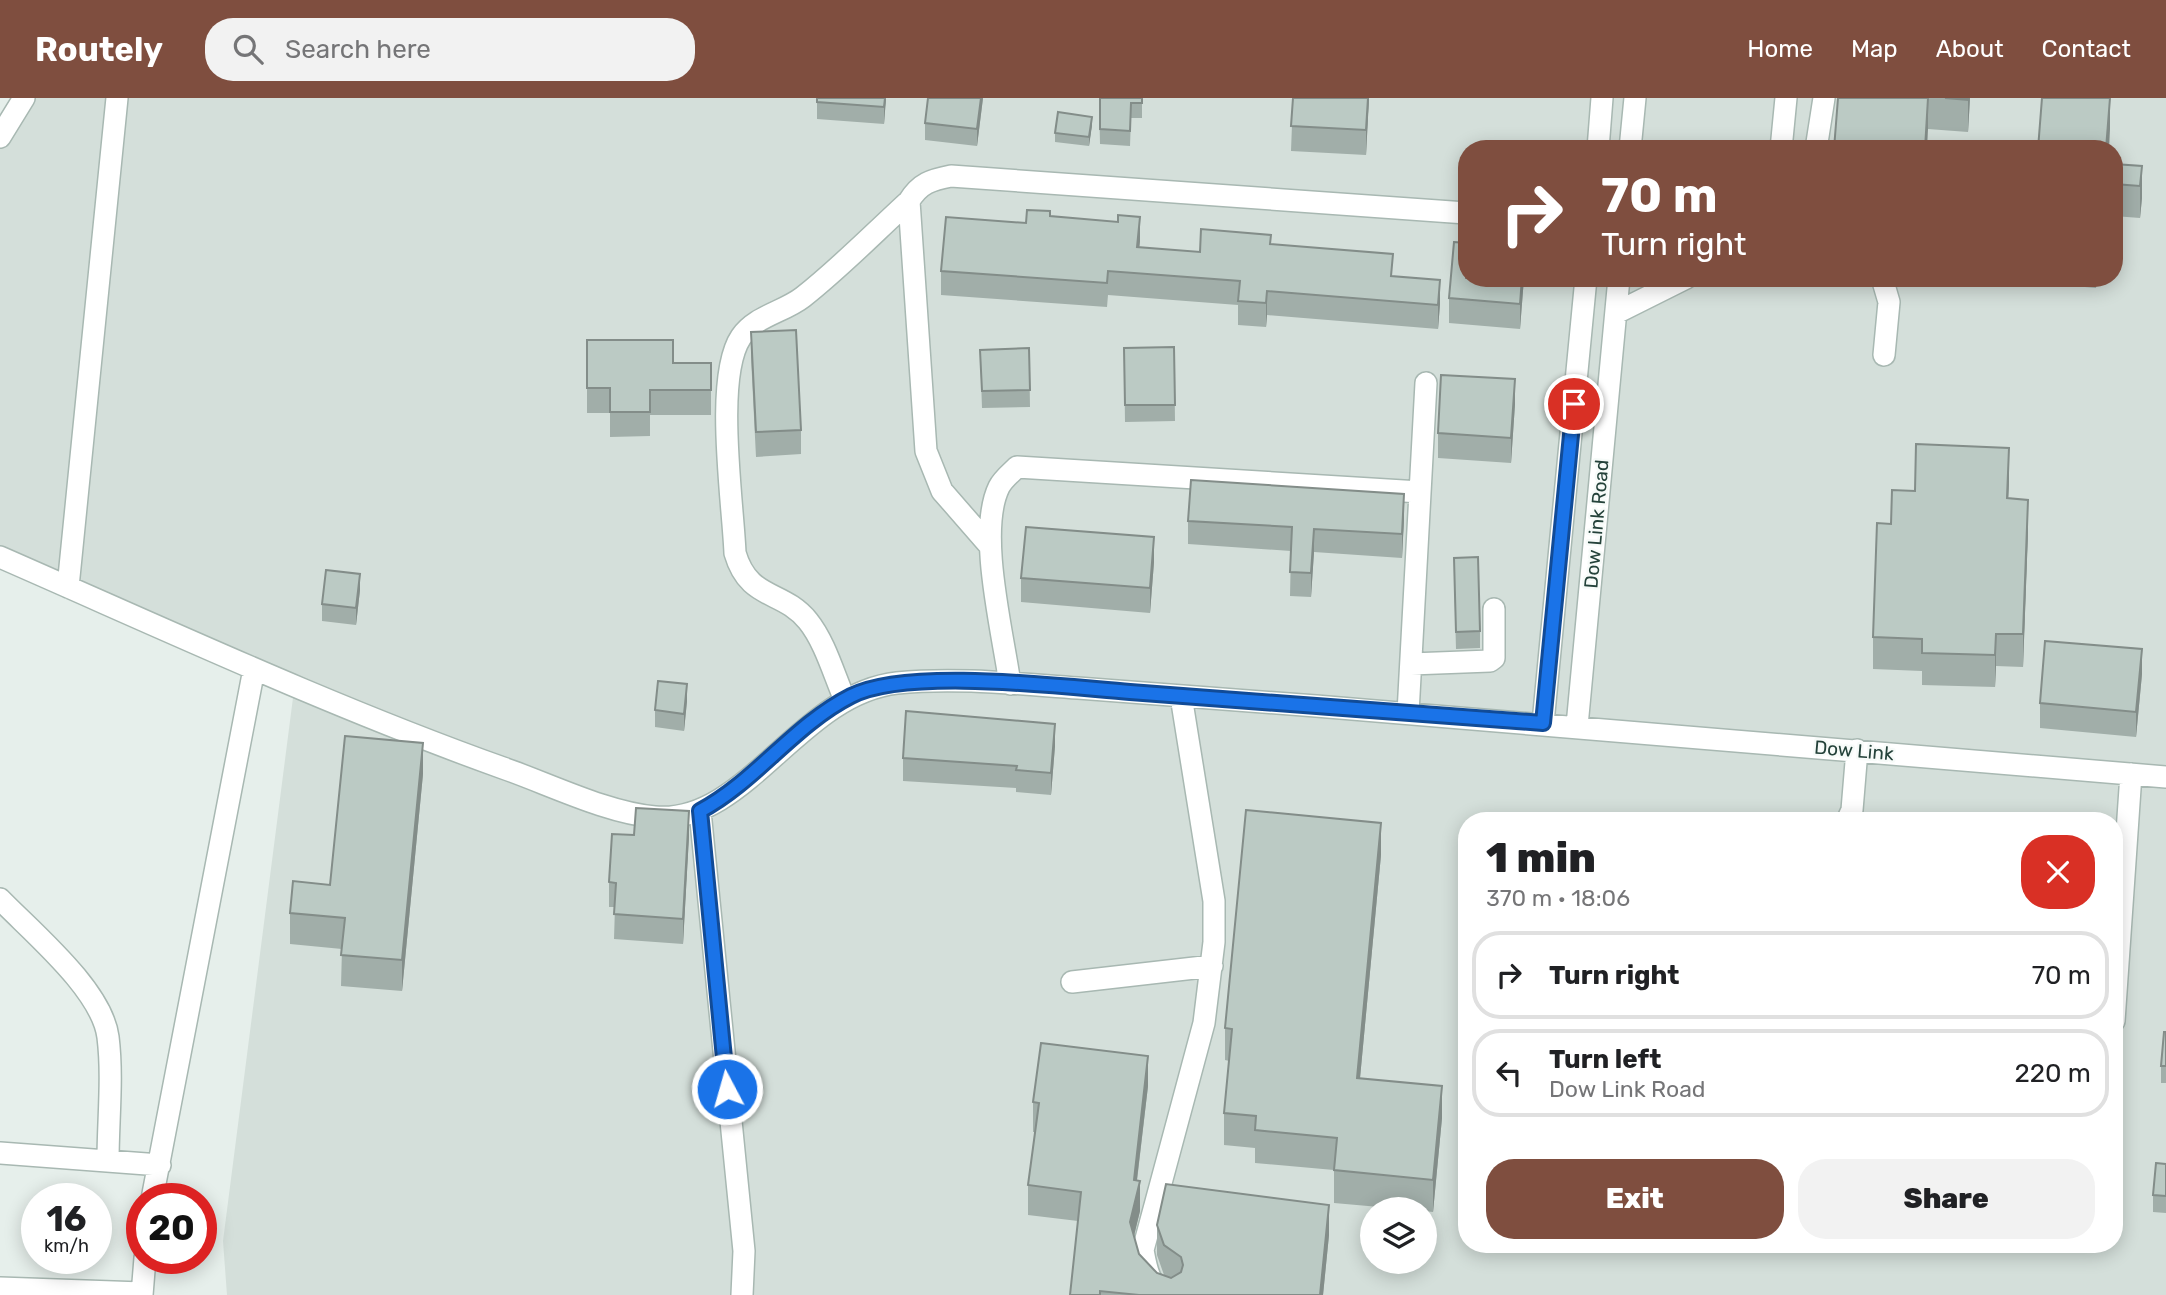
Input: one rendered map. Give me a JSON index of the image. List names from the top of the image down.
{
  "streets": {
    "street": ["Dow Link Road", "Dow Link"]
  },
  "crossings": [
    ["Dow Link Road", "Dow Link"]
  ],
  "page": {
    "header": "Routely",
    "search": "Search here",
    "nav": [
      "Home",
      "Map",
      "About",
      "Contact"
    ],
    "turn": ["70 m", "Turn right"],
    "heading": ["1 min", "370 m · 18:06"],
    "list": [
      {
        "name": "Turn right",
        "value": "70 m"
      },
      {
        "name": "Turn left",
        "note": "Dow Link Road",
        "value": "220 m"
      }
    ],
    "buttons": ["Exit", "Share"],
    "speed": "16 km/h",
    "limit": "20"
  }
}
